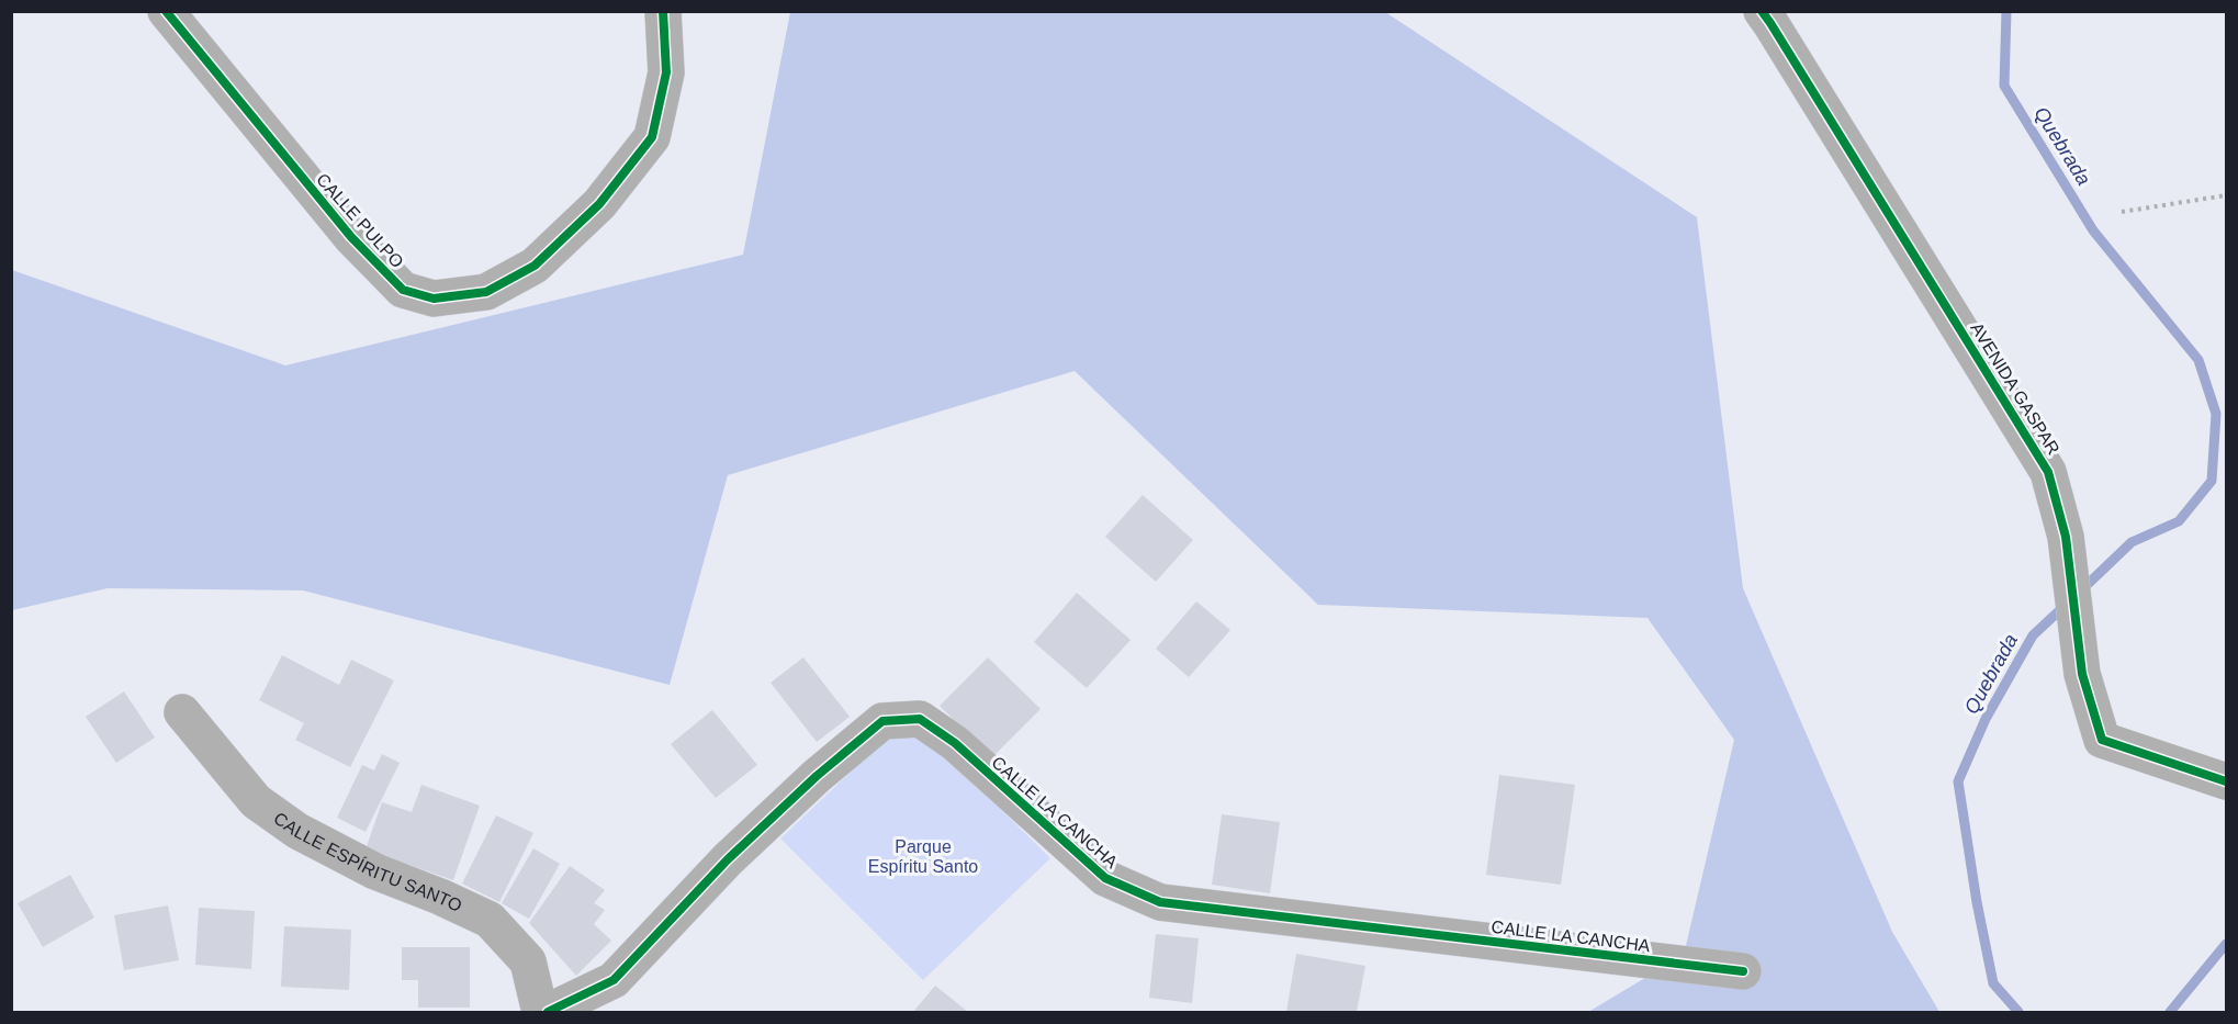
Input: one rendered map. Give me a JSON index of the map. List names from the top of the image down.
{
  "streets": {
    "street": [
      "CALLE PULPO",
      "AVENIDA GASPAR",
      "CALLE LA CANCHA",
      "CALLE ESPÍRITU SANTO"
    ]
  },
  "water": ["Quebrada"],
  "parks": ["Parque Espíritu Santo"]
}
